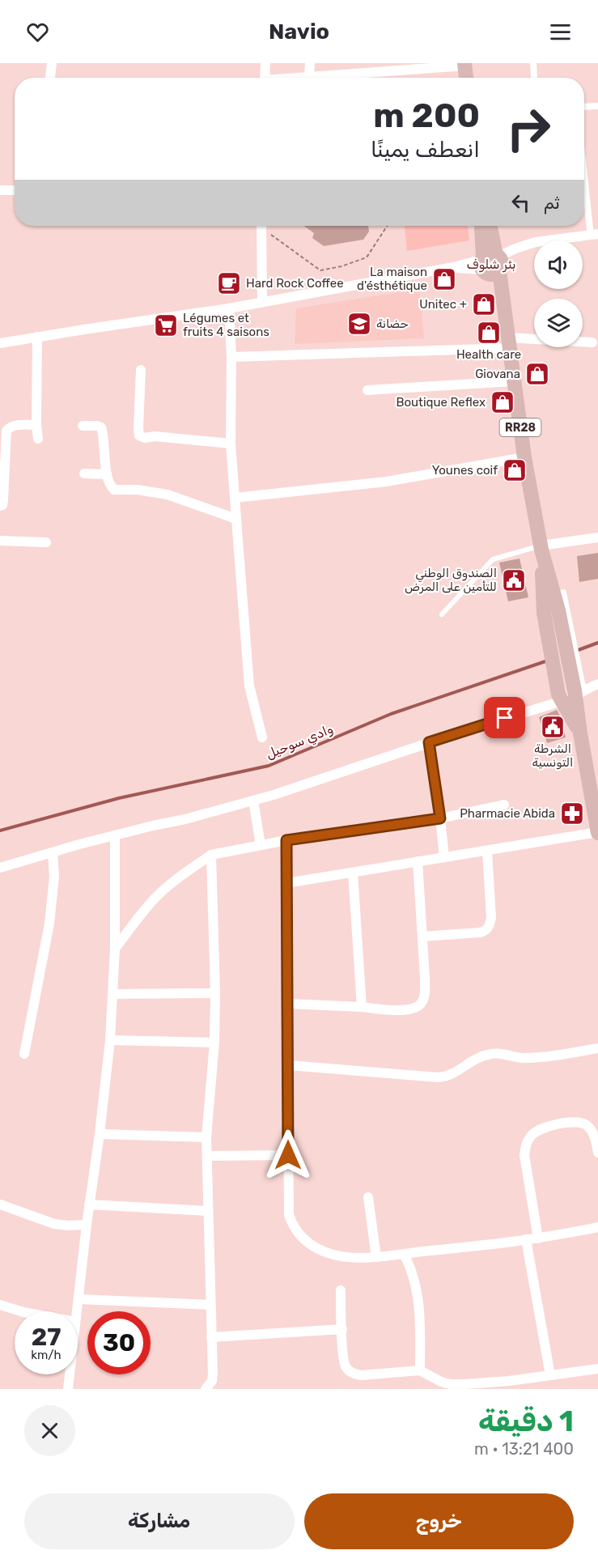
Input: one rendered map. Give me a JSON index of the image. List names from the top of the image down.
{
  "streets": {
    "main road": ["RR28"]
  },
  "districts": ["بئر شلوف"],
  "water": ["وادي سوحيل"],
  "places": {
    "shop": [
      "La maison d'ésthétique",
      "Unitec +",
      "Health care",
      "Giovana",
      "Boutique Reflex",
      "Younes coif"
    ],
    "cafe": ["Hard Rock Coffee"],
    "school or university": ["حضانة"],
    "supermarket": ["Légumes et fruits 4 saisons"],
    "public building": ["الصندوق الوطني للتأمين على المرض", "الشرطة التونسية"],
    "pharmacy": ["Pharmacie Abida"]
  },
  "page": {
    "header": "Navio",
    "turn": ["200 m", "انعطف يمينًا"],
    "then": "ثم",
    "speed": "27 km/h",
    "limit": "30",
    "heading": ["1 دقيقة", "400 m · 13:21"],
    "buttons": ["خروج", "مشاركة"]
  }
}
